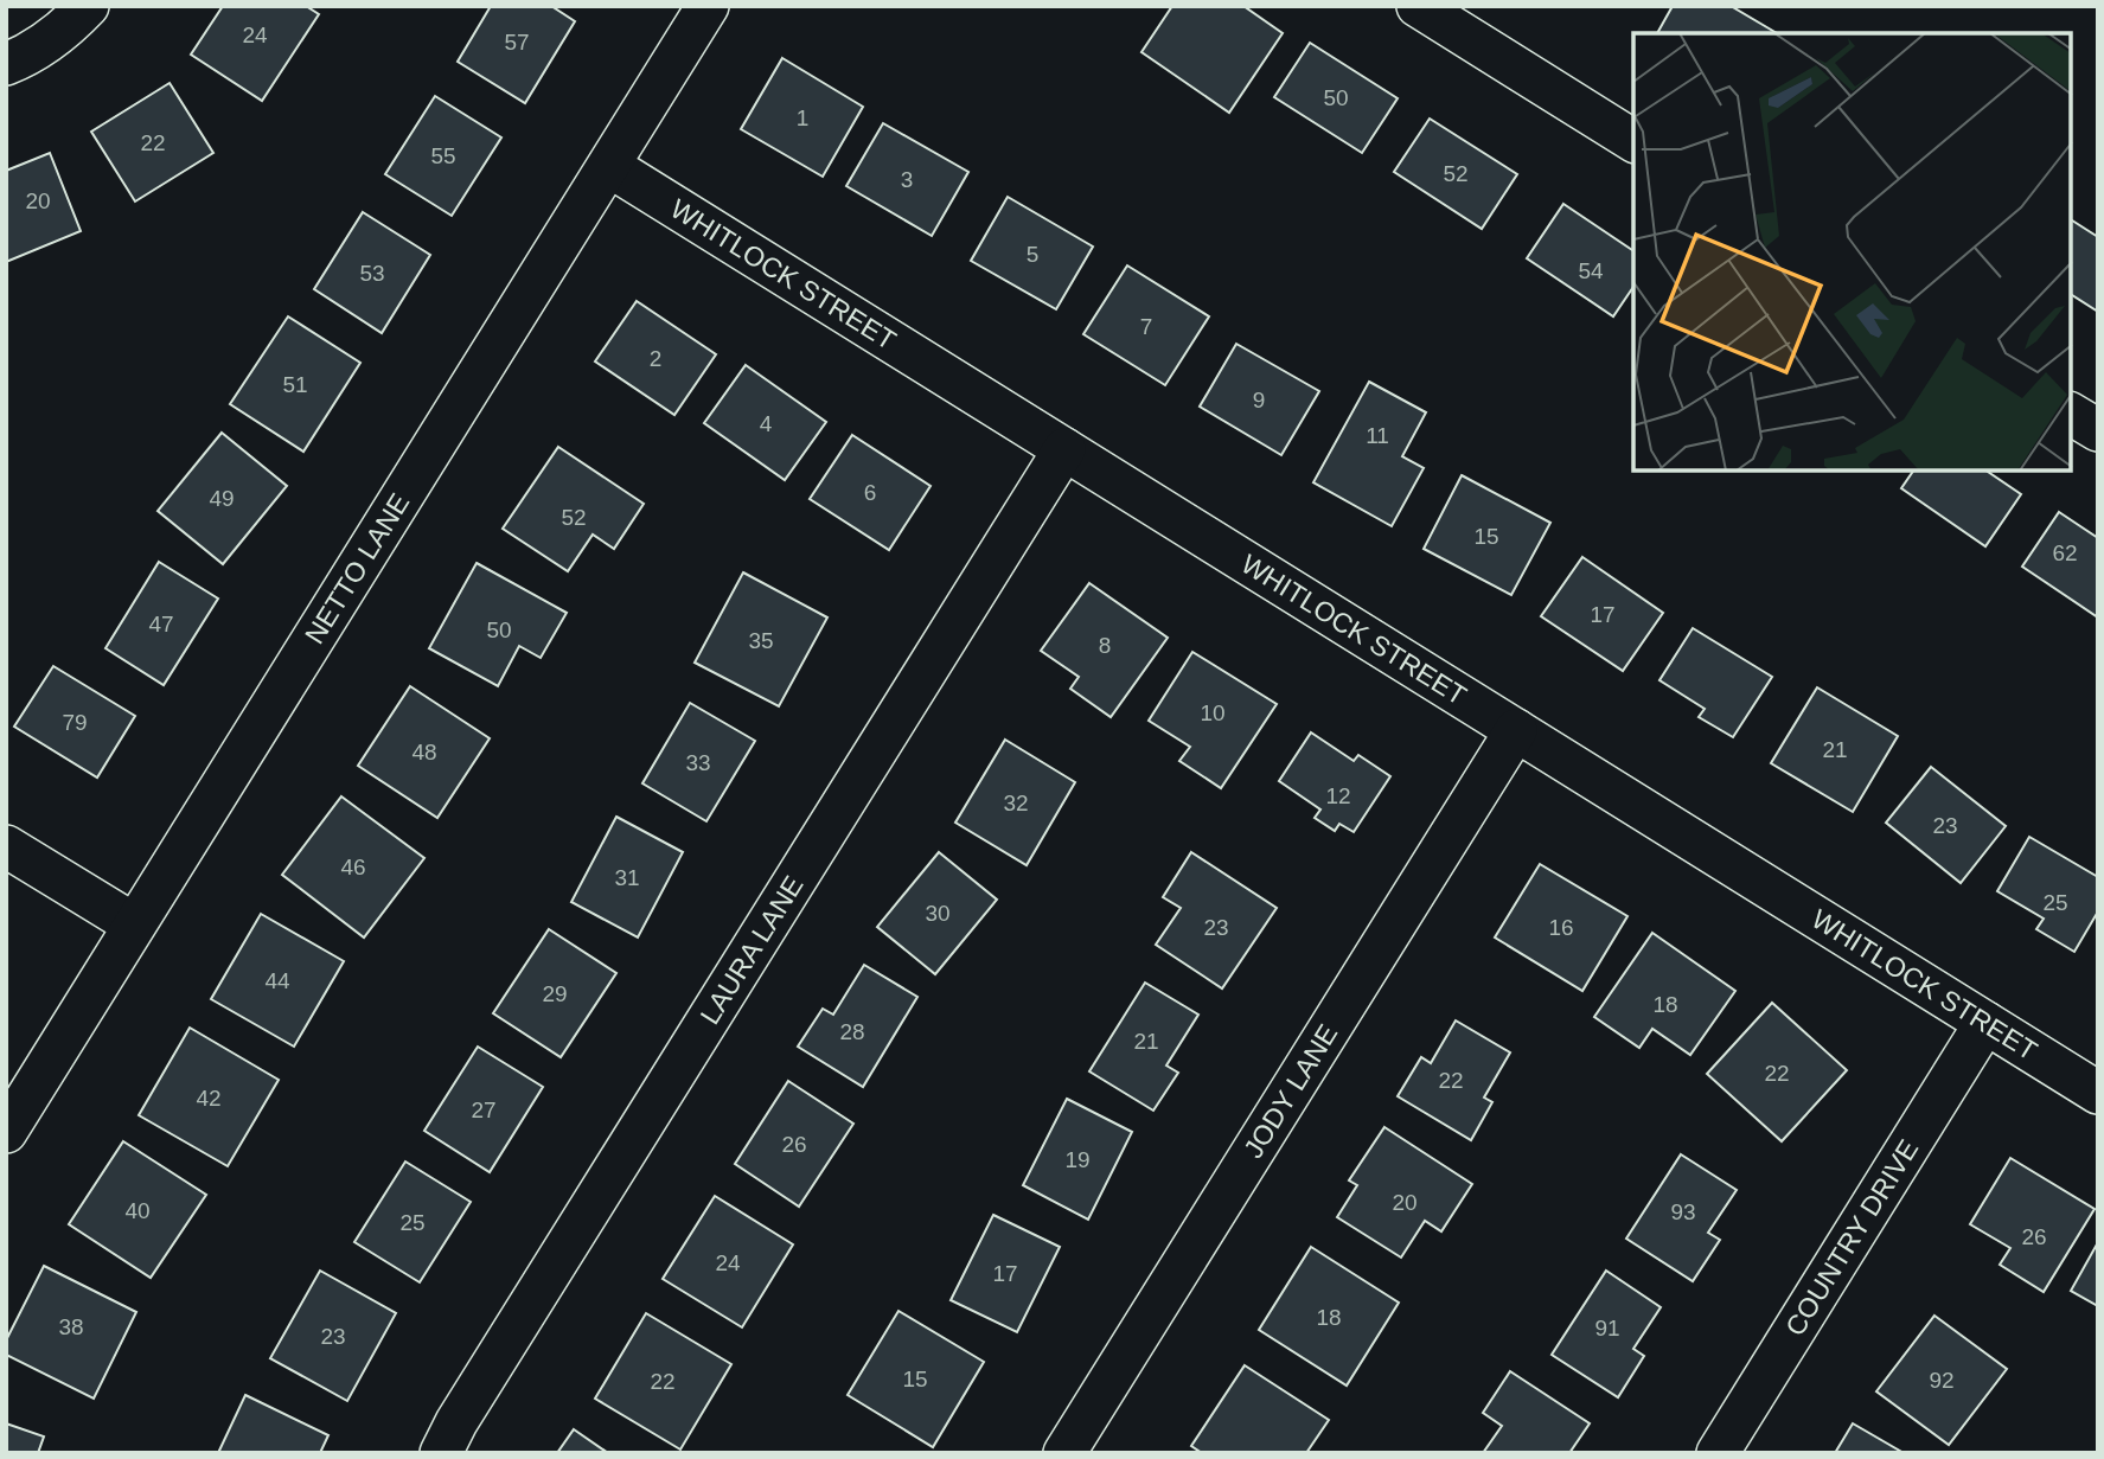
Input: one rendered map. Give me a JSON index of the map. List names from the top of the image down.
{
  "streets": {
    "street": [
      "WHITLOCK STREET",
      "NETTO LANE",
      "LAURA LANE",
      "JODY LANE",
      "COUNTRY DRIVE"
    ]
  },
  "crossings": [
    ["WHITLOCK STREET", "NETTO LANE"],
    ["WHITLOCK STREET", "LAURA LANE"],
    ["WHITLOCK STREET", "JODY LANE"],
    ["WHITLOCK STREET", "COUNTRY DRIVE"]
  ],
  "house_numbers": [
    "24",
    "57",
    "50",
    "1",
    "22",
    "55",
    "52",
    "3",
    "20",
    "5",
    "54",
    "53",
    "7",
    "2",
    "51",
    "9",
    "4",
    "11",
    "6",
    "49",
    "52",
    "15",
    "62",
    "17",
    "47",
    "50",
    "35",
    "8",
    "10",
    "79",
    "21",
    "48",
    "33",
    "12",
    "32",
    "23",
    "46",
    "31",
    "25",
    "30",
    "23",
    "16",
    "44",
    "29",
    "18",
    "28",
    "21",
    "22",
    "22",
    "42",
    "27",
    "26",
    "19",
    "20",
    "40",
    "93",
    "25",
    "26",
    "24",
    "17",
    "18",
    "38",
    "91",
    "23",
    "15",
    "92",
    "22"
  ]
}
